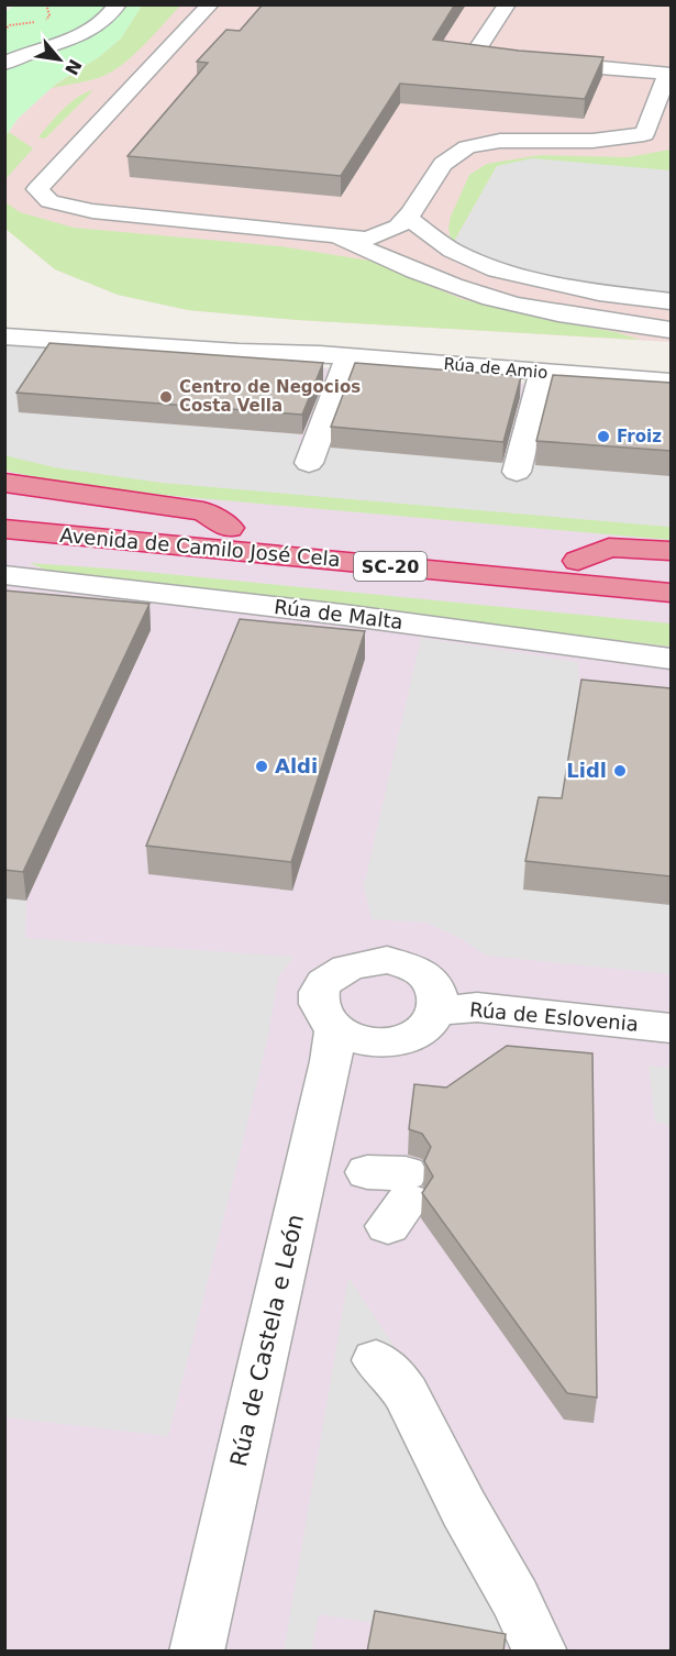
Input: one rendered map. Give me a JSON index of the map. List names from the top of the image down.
{
  "streets": {
    "highway": ["Avenida de Camilo José Cela", "SC-20"],
    "street": [
      "Rúa de Amio",
      "Rúa de Malta",
      "Rúa de Eslovenia",
      "Rúa de Castela e León"
    ]
  },
  "crossings": [
    ["Avenida de Camilo José Cela", "SC-20"],
    ["Rúa de Eslovenia", "Rúa de Castela e León"]
  ],
  "places": [
    "Centro de Negocios Costa Vella",
    "Froiz",
    "Aldi",
    "Lidl"
  ],
  "north": "bottom right"
}
